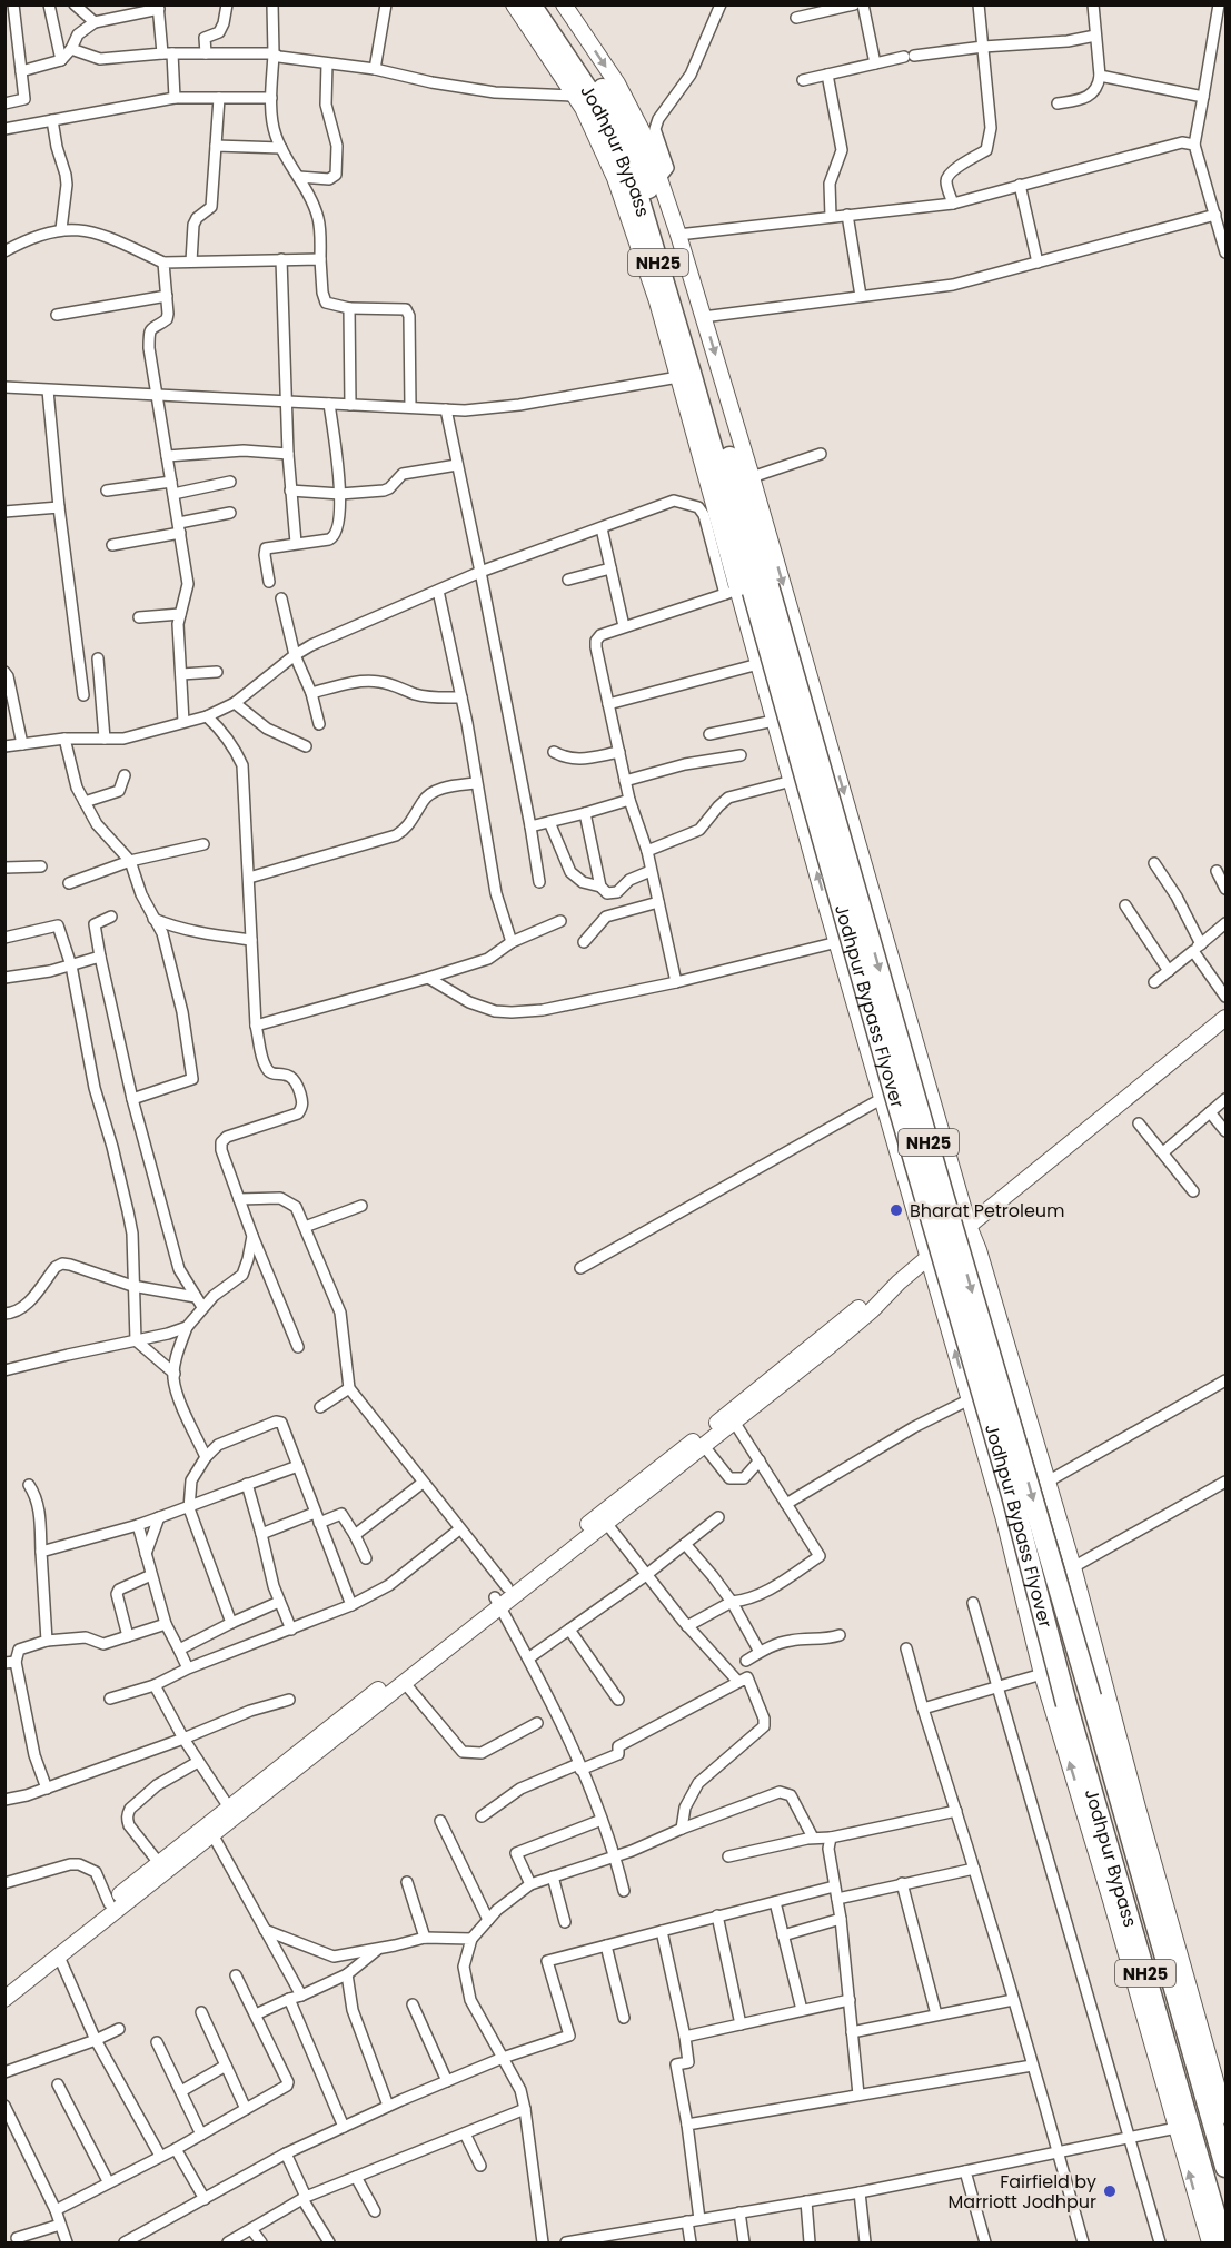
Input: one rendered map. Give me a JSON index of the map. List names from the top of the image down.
{
  "streets": {
    "highway": ["Jodhpur Bypass", "NH25", "Jodhpur Bypass Flyover"]
  },
  "crossings": [
    ["Jodhpur Bypass", "Jodhpur Bypass Flyover"]
  ],
  "places": ["Bharat Petroleum", "Fairfield by Marriott Jodhpur"]
}
